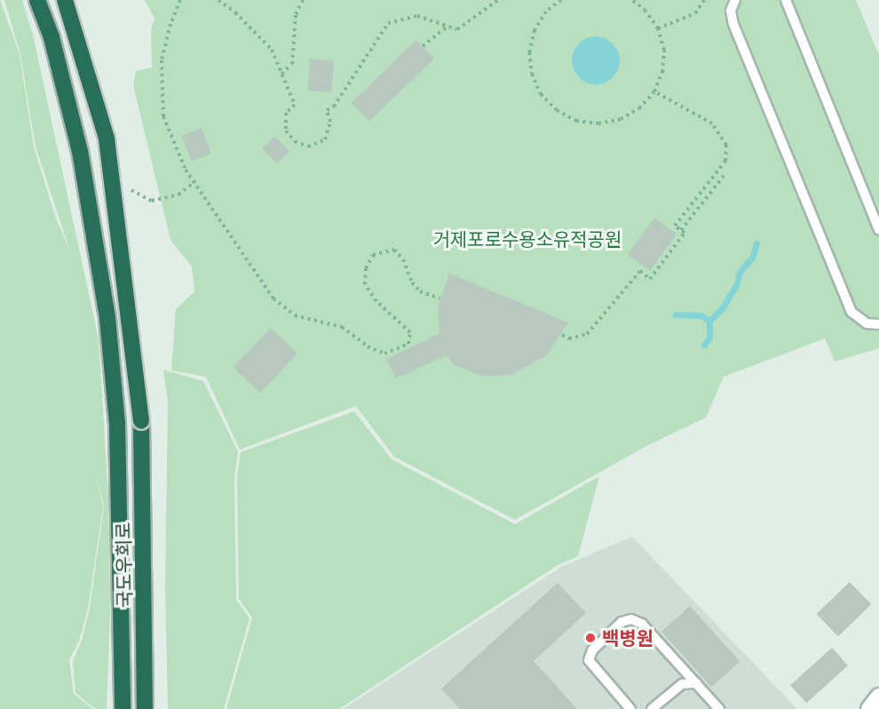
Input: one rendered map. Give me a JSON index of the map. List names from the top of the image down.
{
  "streets": {
    "highway": ["국도우회로"]
  },
  "parks": ["거제포로수용소유적공원"],
  "places": ["백병원"]
}
